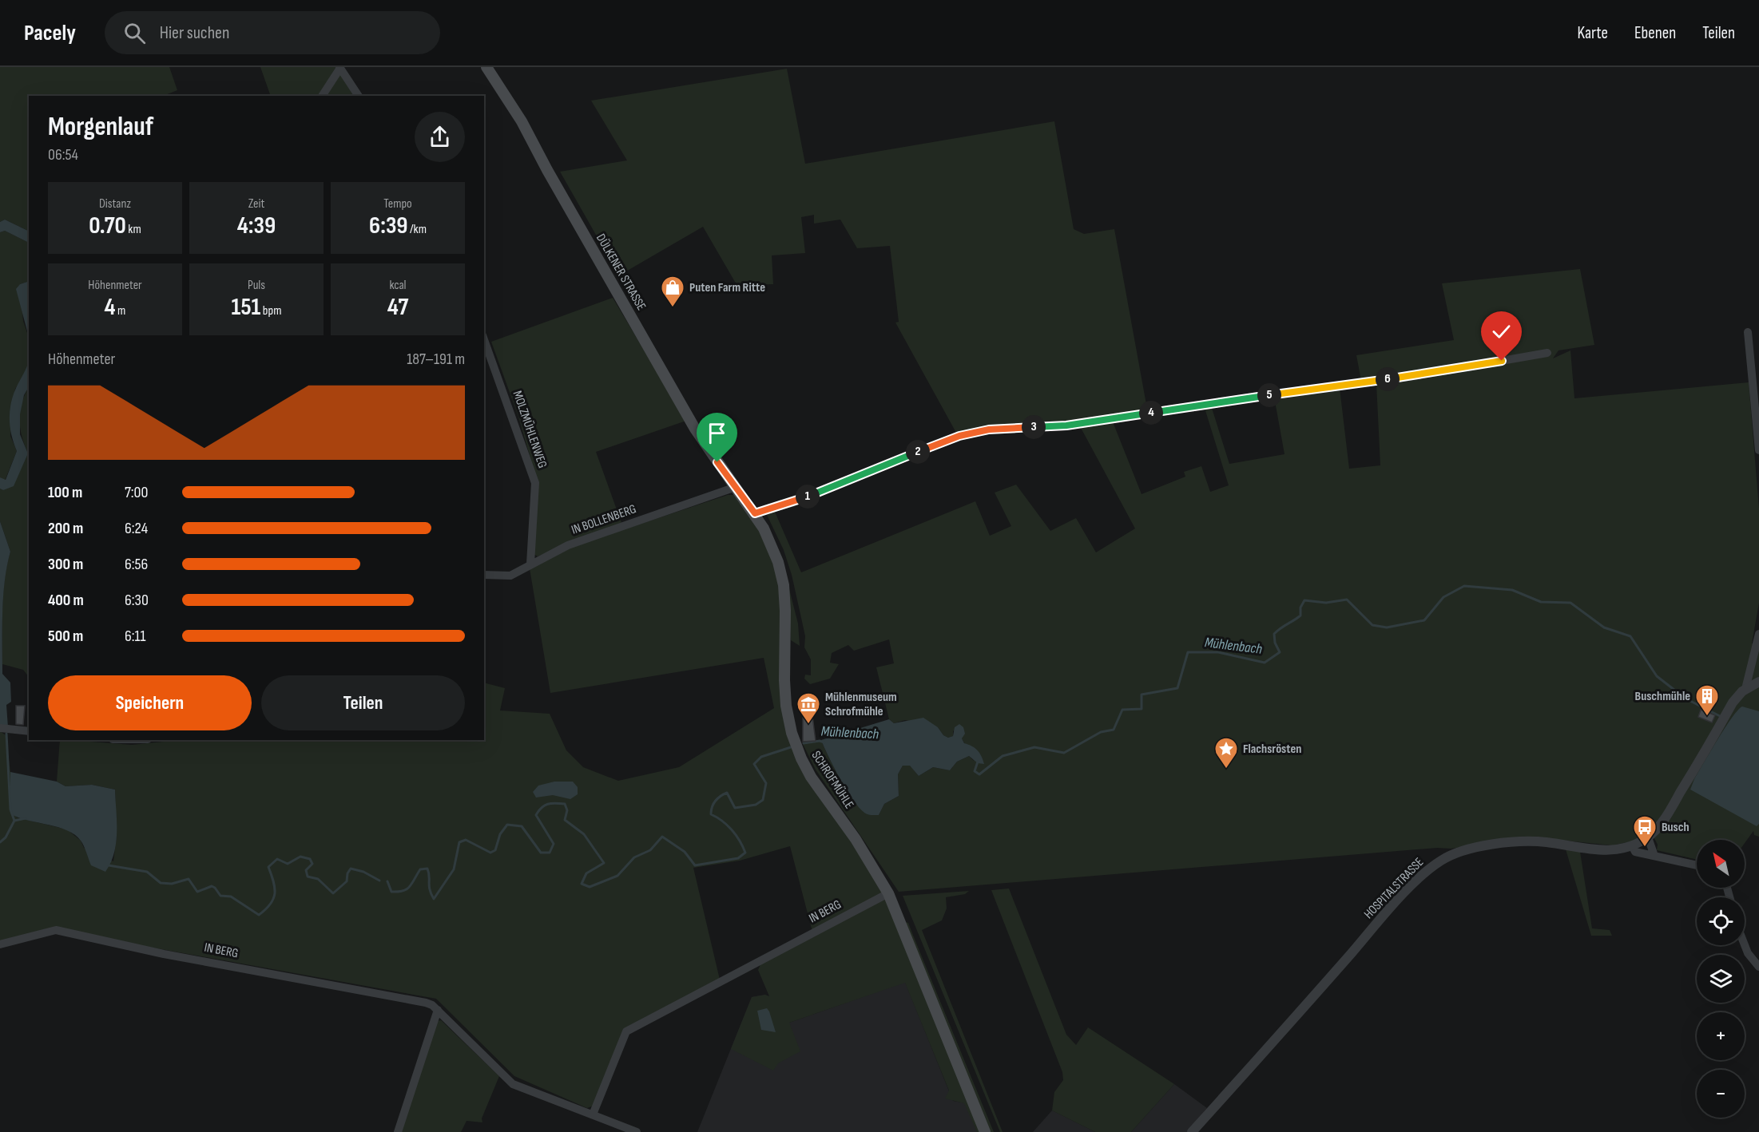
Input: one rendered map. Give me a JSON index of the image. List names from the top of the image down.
{
  "streets": {
    "main road": ["DÜLKENER STRASSE", "SCHROFMÜHLE"],
    "street": [
      "MOLZMÜHLENWEG",
      "IN BOLLENBERG",
      "HOSPITALSTRASSE",
      "IN BERG"
    ]
  },
  "crossings": [
    ["DÜLKENER STRASSE", "IN BOLLENBERG"],
    ["DÜLKENER STRASSE", "SCHROFMÜHLE"],
    ["MOLZMÜHLENWEG", "IN BOLLENBERG"],
    ["SCHROFMÜHLE", "IN BERG"]
  ],
  "water": ["Mühlenbach"],
  "places": {
    "shop": ["Puten Farm Ritte"],
    "building": ["Buschmühle"],
    "museum": ["Mühlenmuseum Schrofmühle"],
    "place": ["Flachsrösten"],
    "bus stop": ["Busch"]
  },
  "north": "top left",
  "page": {
    "header": "Pacely",
    "search": "Hier suchen",
    "nav": ["Karte", "Ebenen", "Teilen"],
    "heading": ["Morgenlauf", "06:54"],
    "stats": [
      ["Distanz", "0.70 km"],
      ["Zeit", "4:39"],
      ["Tempo", "6:39 /km"],
      ["Höhenmeter", "4 m"],
      ["Puls", "151 bpm"],
      ["kcal", "47"]
    ],
    "chart": ["Höhenmeter", "187–191 m"],
    "pins": [
      "6",
      "5",
      "4",
      "3",
      "2",
      "1"
    ],
    "list": [
      {
        "name": "100 m",
        "note": "7:00"
      },
      {
        "name": "200 m",
        "note": "6:24"
      },
      {
        "name": "300 m",
        "note": "6:56"
      },
      {
        "name": "400 m",
        "note": "6:30"
      },
      {
        "name": "500 m",
        "note": "6:11"
      }
    ],
    "buttons": ["Speichern", "Teilen"],
    "map_buttons": ["+", "−"]
  }
}
